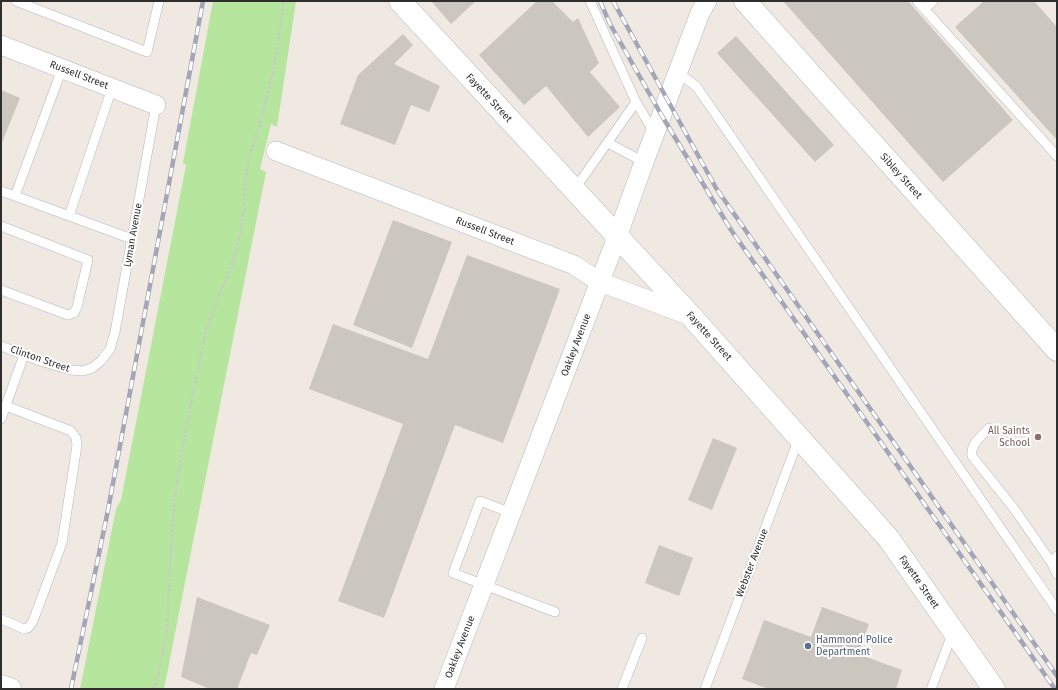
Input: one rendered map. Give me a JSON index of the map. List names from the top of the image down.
{
  "streets": {
    "street": [
      "Russell Street",
      "Fayette Street",
      "Sibley Street",
      "Oakley Avenue"
    ],
    "lane": ["Lyman Avenue", "Clinton Street", "Webster Avenue"]
  },
  "crossings": [
    ["Russell Street", "Fayette Street"],
    ["Russell Street", "Lyman Avenue"],
    ["Russell Street", "Oakley Avenue"],
    ["Fayette Street", "Oakley Avenue"],
    ["Fayette Street", "Webster Avenue"],
    ["Lyman Avenue", "Clinton Street"]
  ],
  "places": ["All Saints School", "Hammond Police Department"]
}
